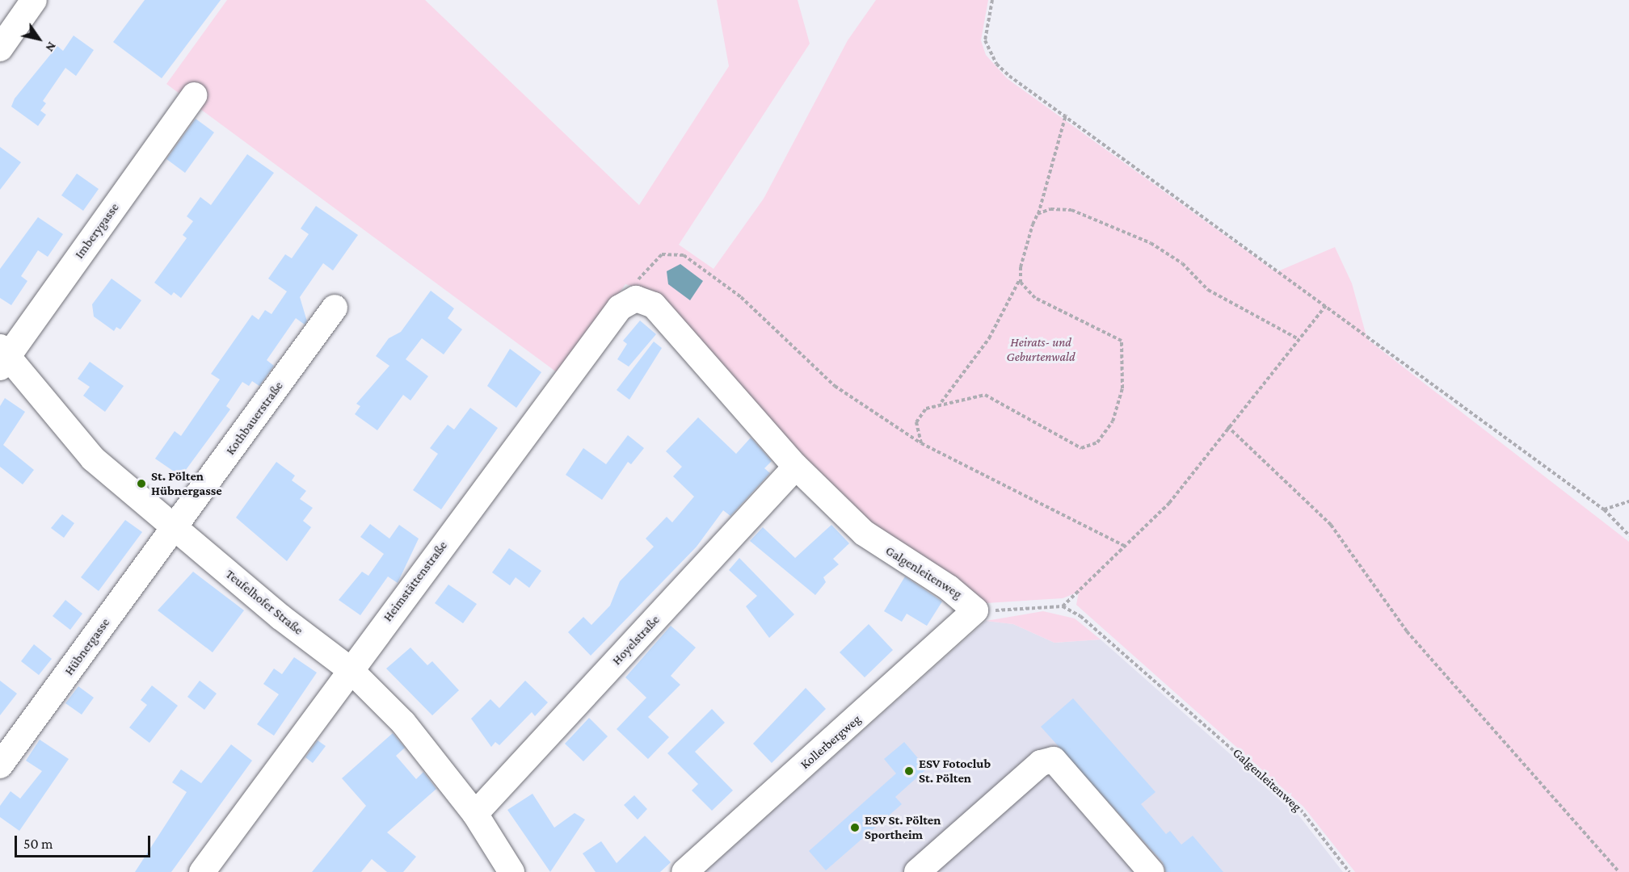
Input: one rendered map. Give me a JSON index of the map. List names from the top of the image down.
{
  "streets": {
    "street": [
      "Imberygasse",
      "Kothbauerstraße",
      "Galgenleitenweg",
      "Heimstättenstraße",
      "Teufelhofer Straße",
      "Hoyelstraße",
      "Hübnergasse",
      "Kollerbergweg"
    ]
  },
  "crossings": [
    ["Imberygasse", "Teufelhofer Straße"],
    ["Kothbauerstraße", "Teufelhofer Straße"],
    ["Kothbauerstraße", "Hübnergasse"],
    ["Galgenleitenweg", "Heimstättenstraße"],
    ["Galgenleitenweg", "Hoyelstraße"],
    ["Galgenleitenweg", "Kollerbergweg"],
    ["Heimstättenstraße", "Teufelhofer Straße"],
    ["Teufelhofer Straße", "Hoyelstraße"],
    ["Teufelhofer Straße", "Hübnergasse"]
  ],
  "parks": ["Heirats- und Geburtenwald"],
  "places": ["St. Pölten Hübnergasse", "ESV Fotoclub St. Pölten", "ESV St. Pölten Sportheim"],
  "scale_bar": "50 m",
  "north": "bottom right"
}
